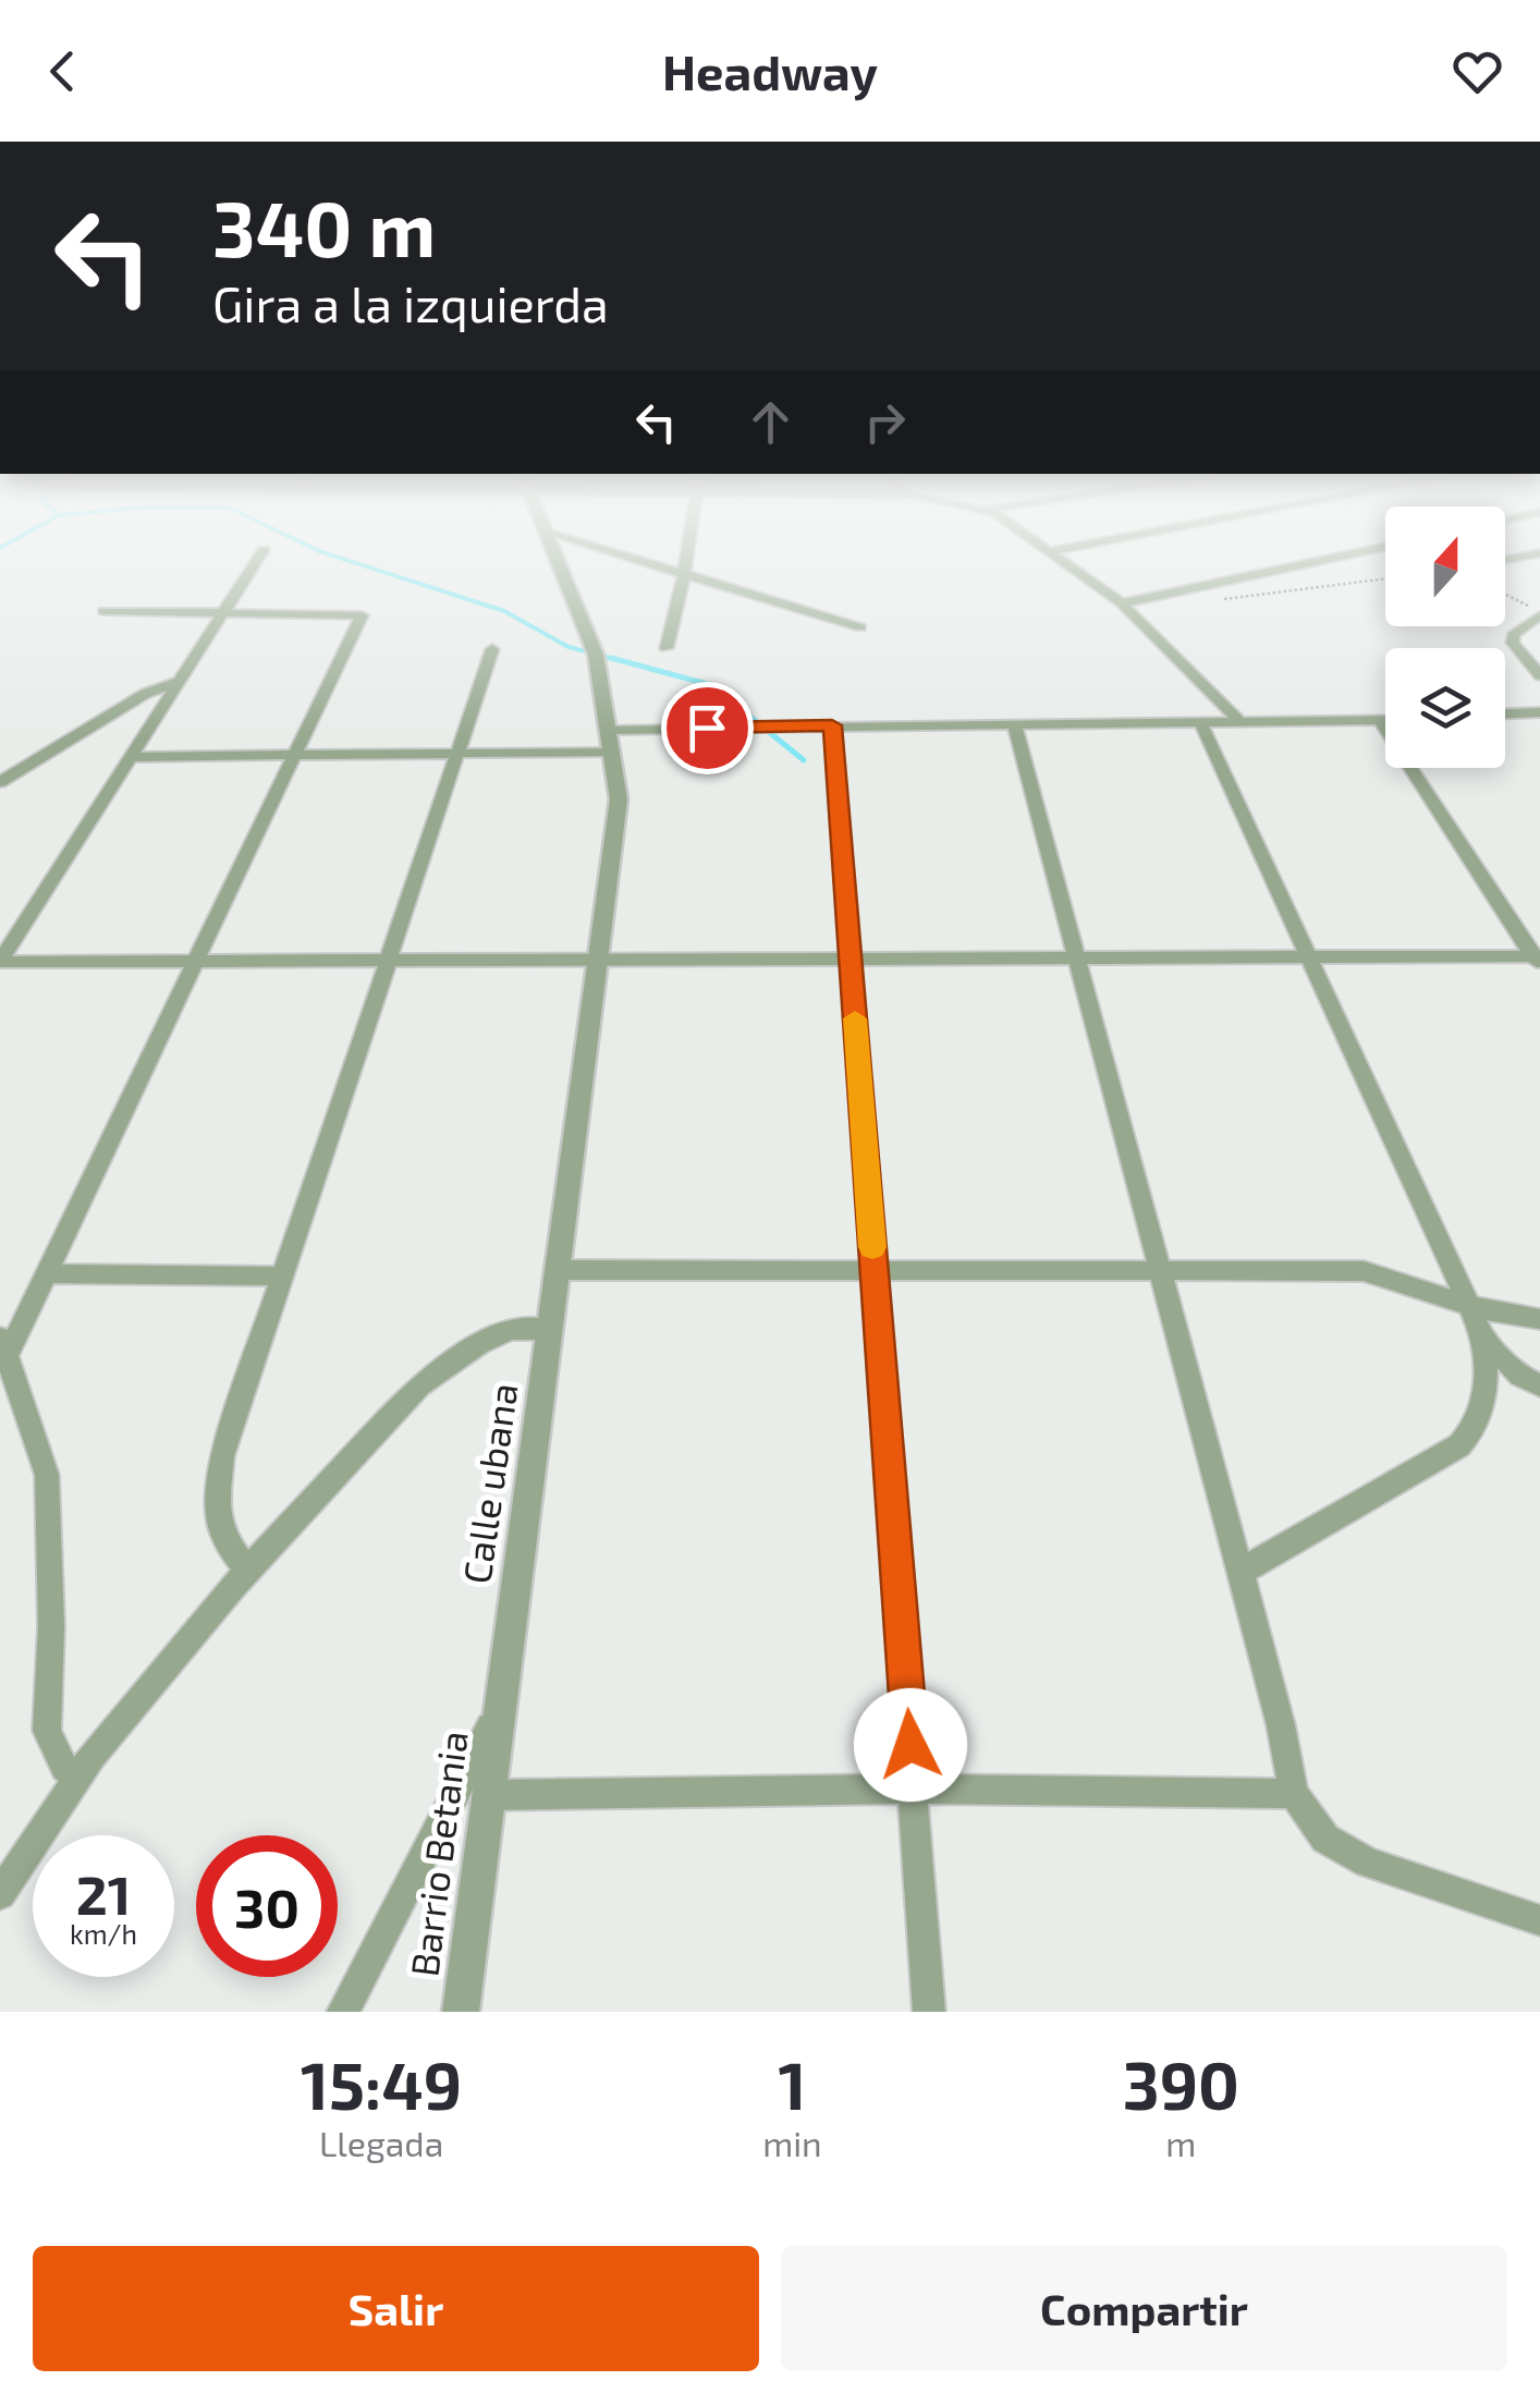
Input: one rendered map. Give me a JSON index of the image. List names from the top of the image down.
{
  "streets": {
    "street": ["Calle ubana", "Barrio Betania"]
  },
  "crossings": [
    ["Calle ubana", "Barrio Betania"]
  ],
  "north": "top",
  "page": {
    "header": "Headway",
    "turn": ["340 m", "Gira a la izquierda"],
    "speed": "21 km/h",
    "limit": "30",
    "eta": [
      "15:49",
      "Llegada",
      "1",
      "min",
      "390",
      "m"
    ],
    "buttons": ["Salir", "Compartir"]
  }
}
